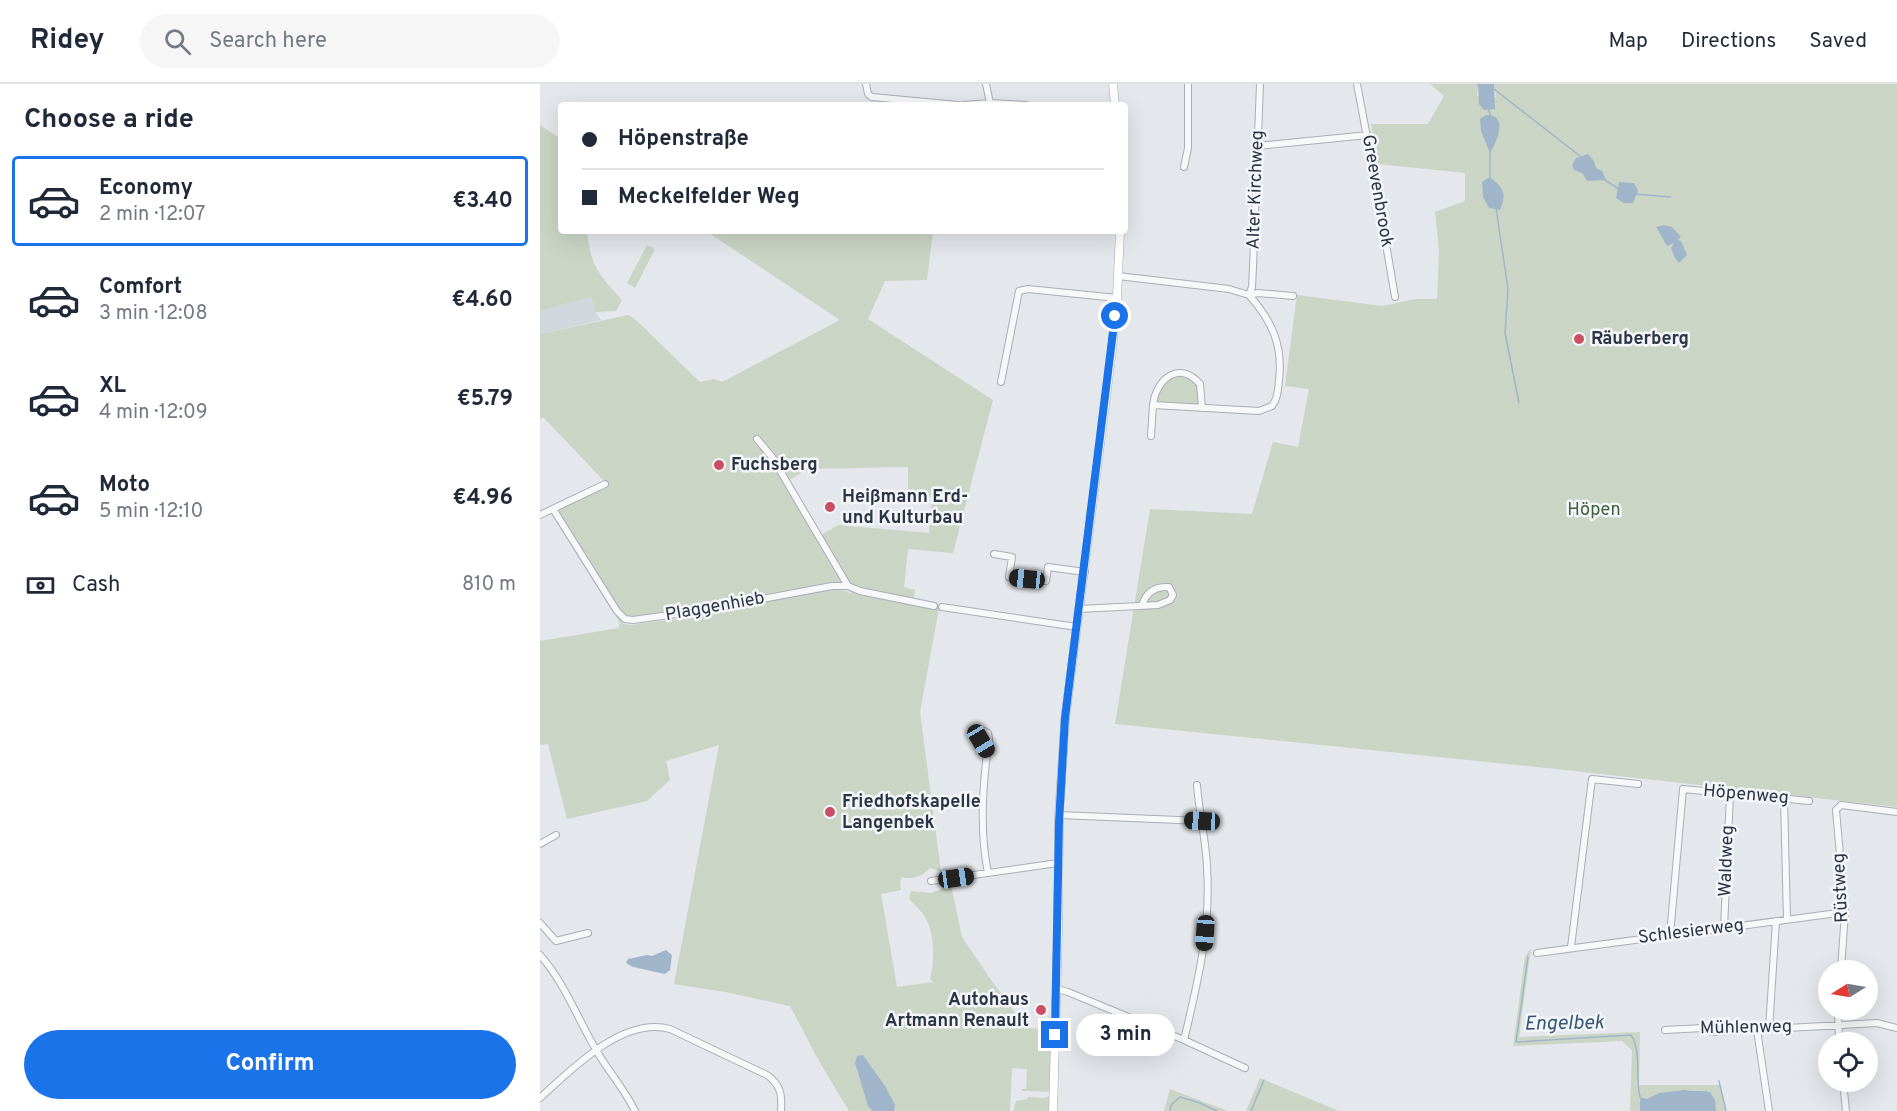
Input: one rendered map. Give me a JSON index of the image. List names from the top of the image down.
{
  "streets": {
    "street": [
      "Alter Kirchweg",
      "Greevenbrook",
      "Plaggenhieb",
      "Höpenweg",
      "Waldweg",
      "Rüstweg",
      "Schlesierweg",
      "Mühlenweg"
    ]
  },
  "crossings": [
    ["Höpenweg", "Waldweg"],
    ["Höpenweg", "Schlesierweg"],
    ["Waldweg", "Schlesierweg"],
    ["Rüstweg", "Schlesierweg"]
  ],
  "water": ["Engelbek"],
  "parks": ["Höpen"],
  "places": [
    "Räuberberg",
    "Fuchsberg",
    "Heißmann Erd- und Kulturbau",
    "Friedhofskapelle Langenbek",
    "Autohaus Artmann Renault"
  ],
  "north": "left",
  "page": {
    "header": "Ridey",
    "search": "Search here",
    "nav": ["Map", "Directions", "Saved"],
    "heading": "Choose a ride",
    "banner": ["Höpenstraße", "Meckelfelder Weg"],
    "list": [
      {
        "name": "Economy",
        "note": "2 min · 12:07",
        "value": "€3.40"
      },
      {
        "name": "Comfort",
        "note": "3 min · 12:08",
        "value": "€4.60"
      },
      {
        "name": "XL",
        "note": "4 min · 12:09",
        "value": "€5.79"
      },
      {
        "name": "Moto",
        "note": "5 min · 12:10",
        "value": "€4.96"
      }
    ],
    "pay": ["Cash", "810 m"],
    "bubble": "3 min",
    "buttons": "Confirm"
  }
}
